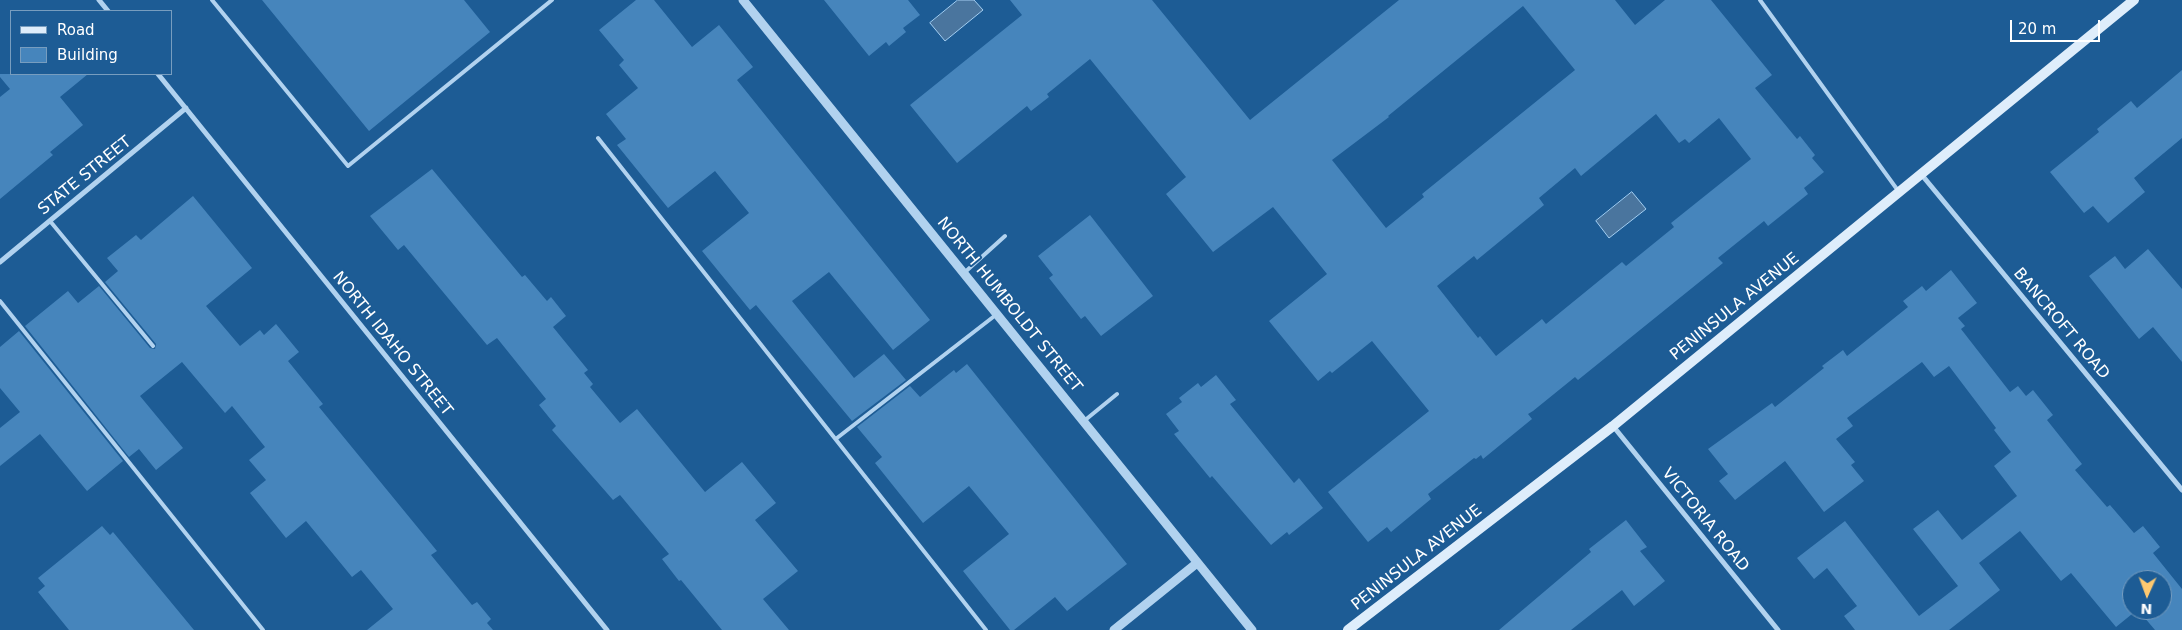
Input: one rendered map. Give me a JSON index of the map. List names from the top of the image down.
{
  "streets": {
    "main road": ["PENINSULA AVENUE"],
    "street": [
      "STATE STREET",
      "NORTH HUMBOLDT STREET",
      "BANCROFT ROAD",
      "NORTH IDAHO STREET",
      "VICTORIA ROAD"
    ]
  },
  "crossings": [
    ["STATE STREET", "NORTH IDAHO STREET"],
    ["PENINSULA AVENUE", "BANCROFT ROAD"],
    ["PENINSULA AVENUE", "VICTORIA ROAD"]
  ],
  "legend": ["Road", "Building"],
  "scale_bar": "20 m",
  "north": "bottom"
}
